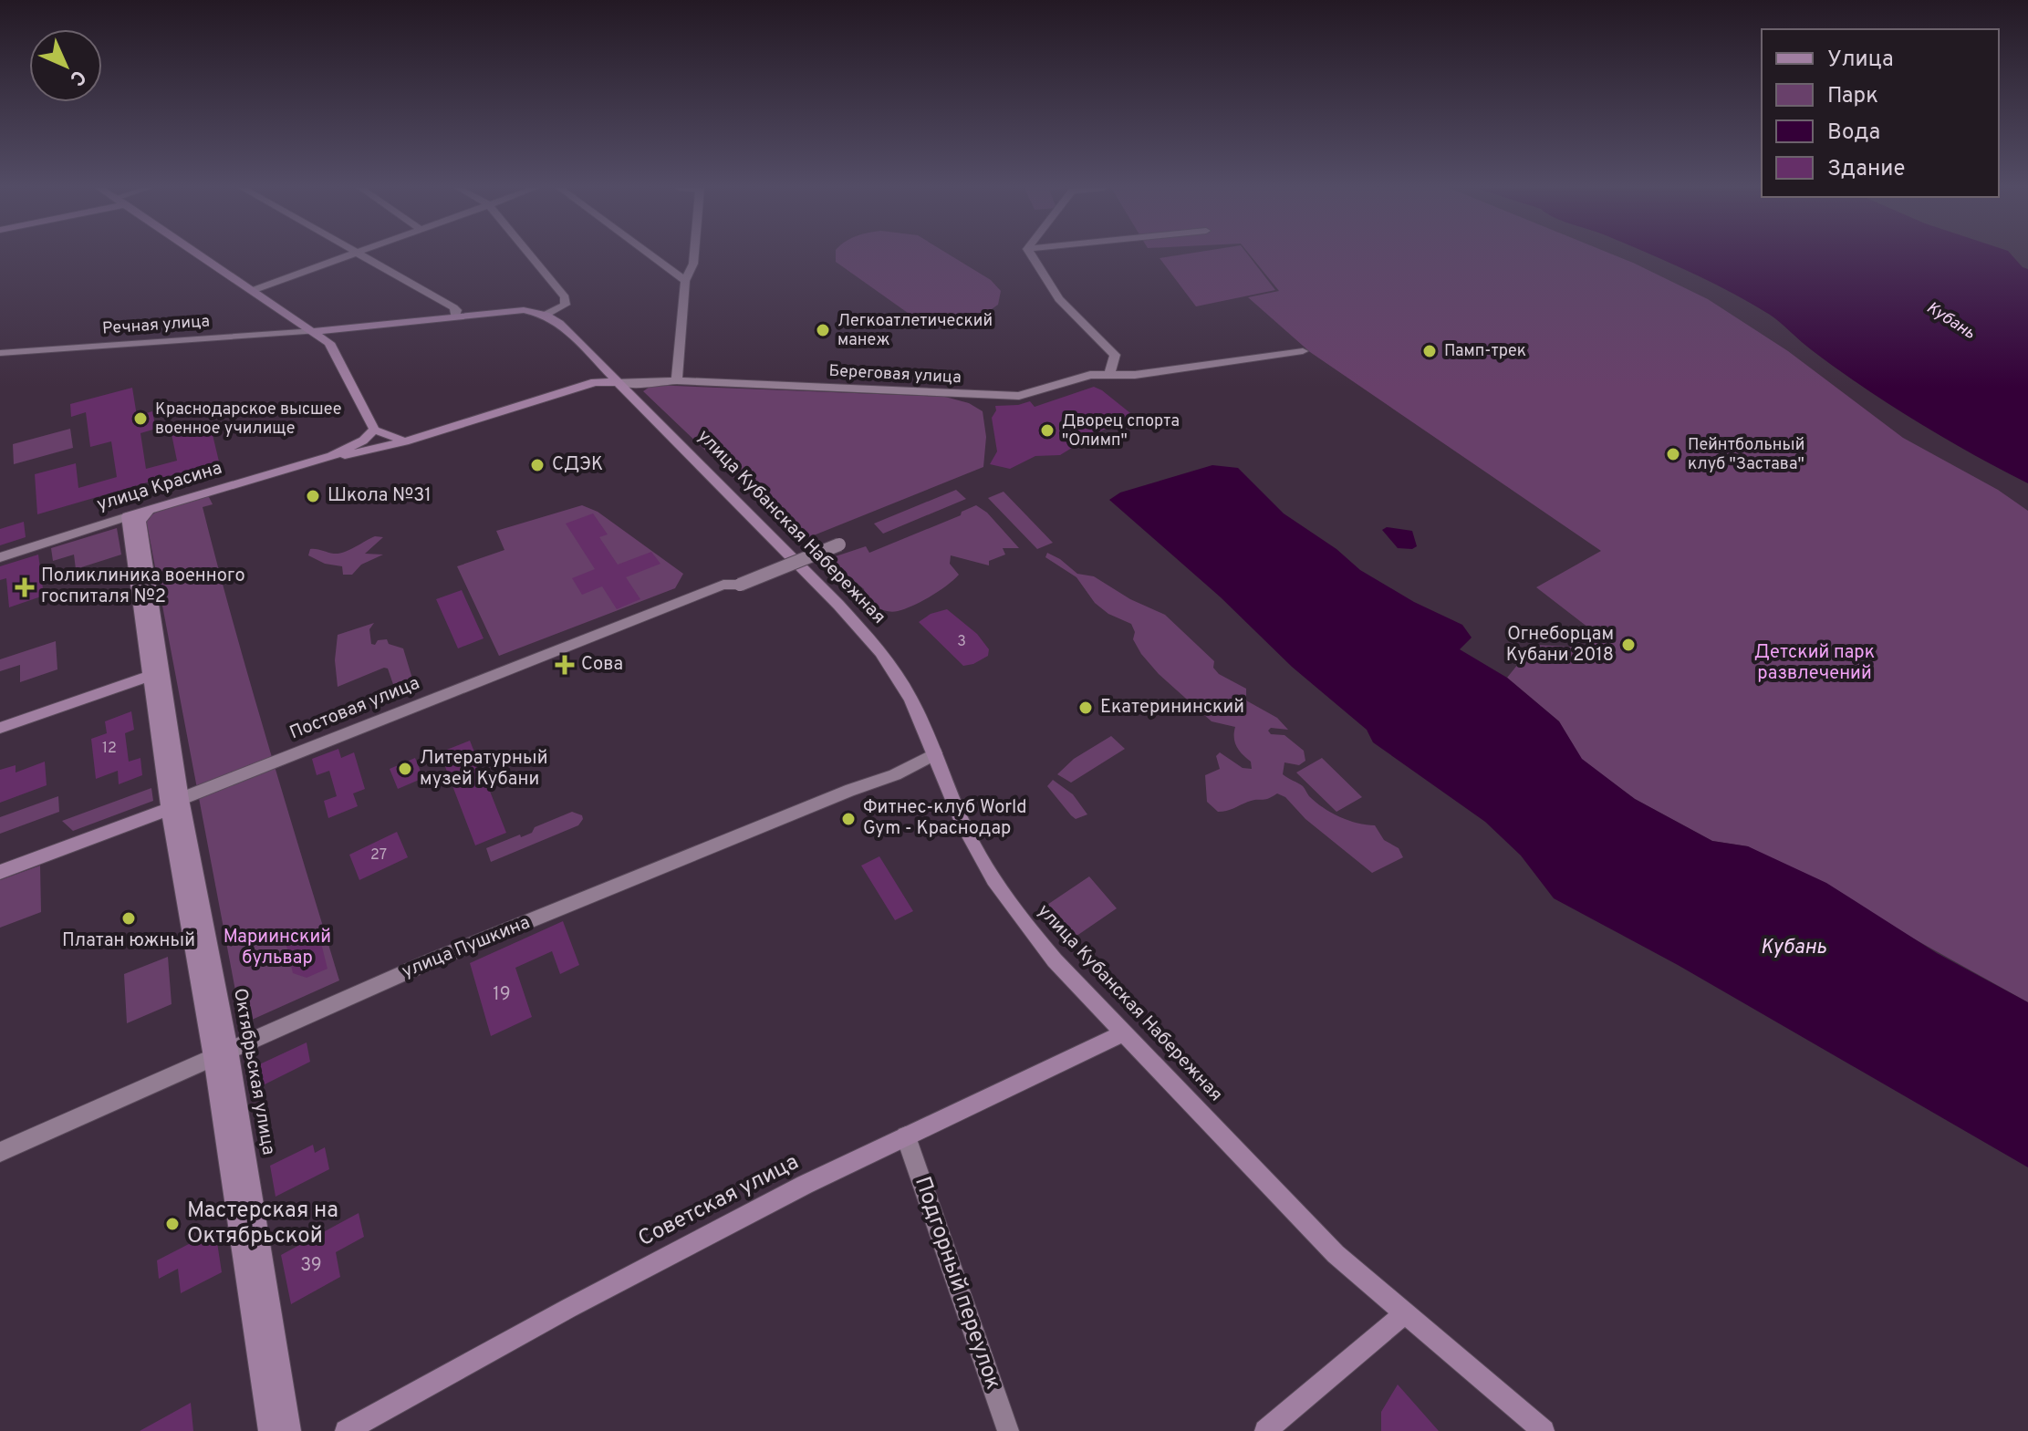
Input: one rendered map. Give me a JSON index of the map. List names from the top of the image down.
{
  "streets": {
    "main road": [
      "улица Красина",
      "улица Кубанская Набережная",
      "Постовая улица",
      "Октябрьская улица",
      "Советская улица"
    ],
    "street": [
      "Речная улица",
      "Береговая улица",
      "улица Пушкина",
      "Подгорный переулок"
    ]
  },
  "crossings": [
    ["Береговая улица", "улица Красина"],
    ["Береговая улица", "улица Кубанская Набережная"],
    ["улица Красина", "улица Кубанская Набережная"],
    ["улица Красина", "Октябрьская улица"],
    ["улица Кубанская Набережная", "улица Пушкина"],
    ["улица Кубанская Набережная", "Советская улица"],
    ["Постовая улица", "Октябрьская улица"],
    ["улица Пушкина", "Октябрьская улица"],
    ["Советская улица", "Подгорный переулок"]
  ],
  "water": ["Кубань"],
  "parks": ["Детский парк развлечений", "Мариинский бульвар"],
  "places": {
    "other": [
      "Легкоатлетический манеж",
      "Памп-трек",
      "Краснодарское высшее военное училище",
      "Дворец спорта \"Олимп\"",
      "Пейнтбольный клуб \"Застава\"",
      "СДЭК",
      "Школа №31",
      "Огнеборцам Кубани 2018",
      "Екатерининский",
      "Литературный музей Кубани",
      "Фитнес-клуб World Gym - Краснодар",
      "Платан южный",
      "Мастерская на Октябрьской"
    ],
    "health": ["Поликлиника военного госпиталя №2", "Сова"]
  },
  "house_numbers": [
    "3",
    "12",
    "27",
    "19",
    "39"
  ],
  "legend": [
    "Улица",
    "Парк",
    "Вода",
    "Здание"
  ],
  "north": "bottom right"
}
